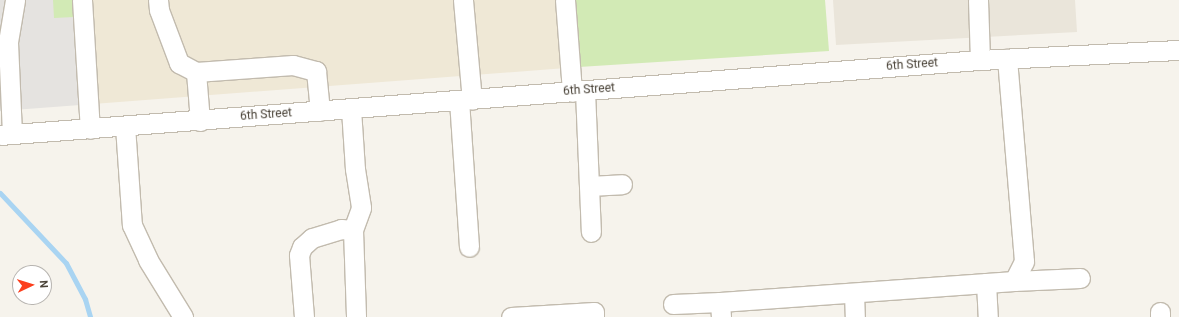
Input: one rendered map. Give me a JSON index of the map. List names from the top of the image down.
{
  "streets": {
    "street": ["6th Street"]
  },
  "north": "right"
}
